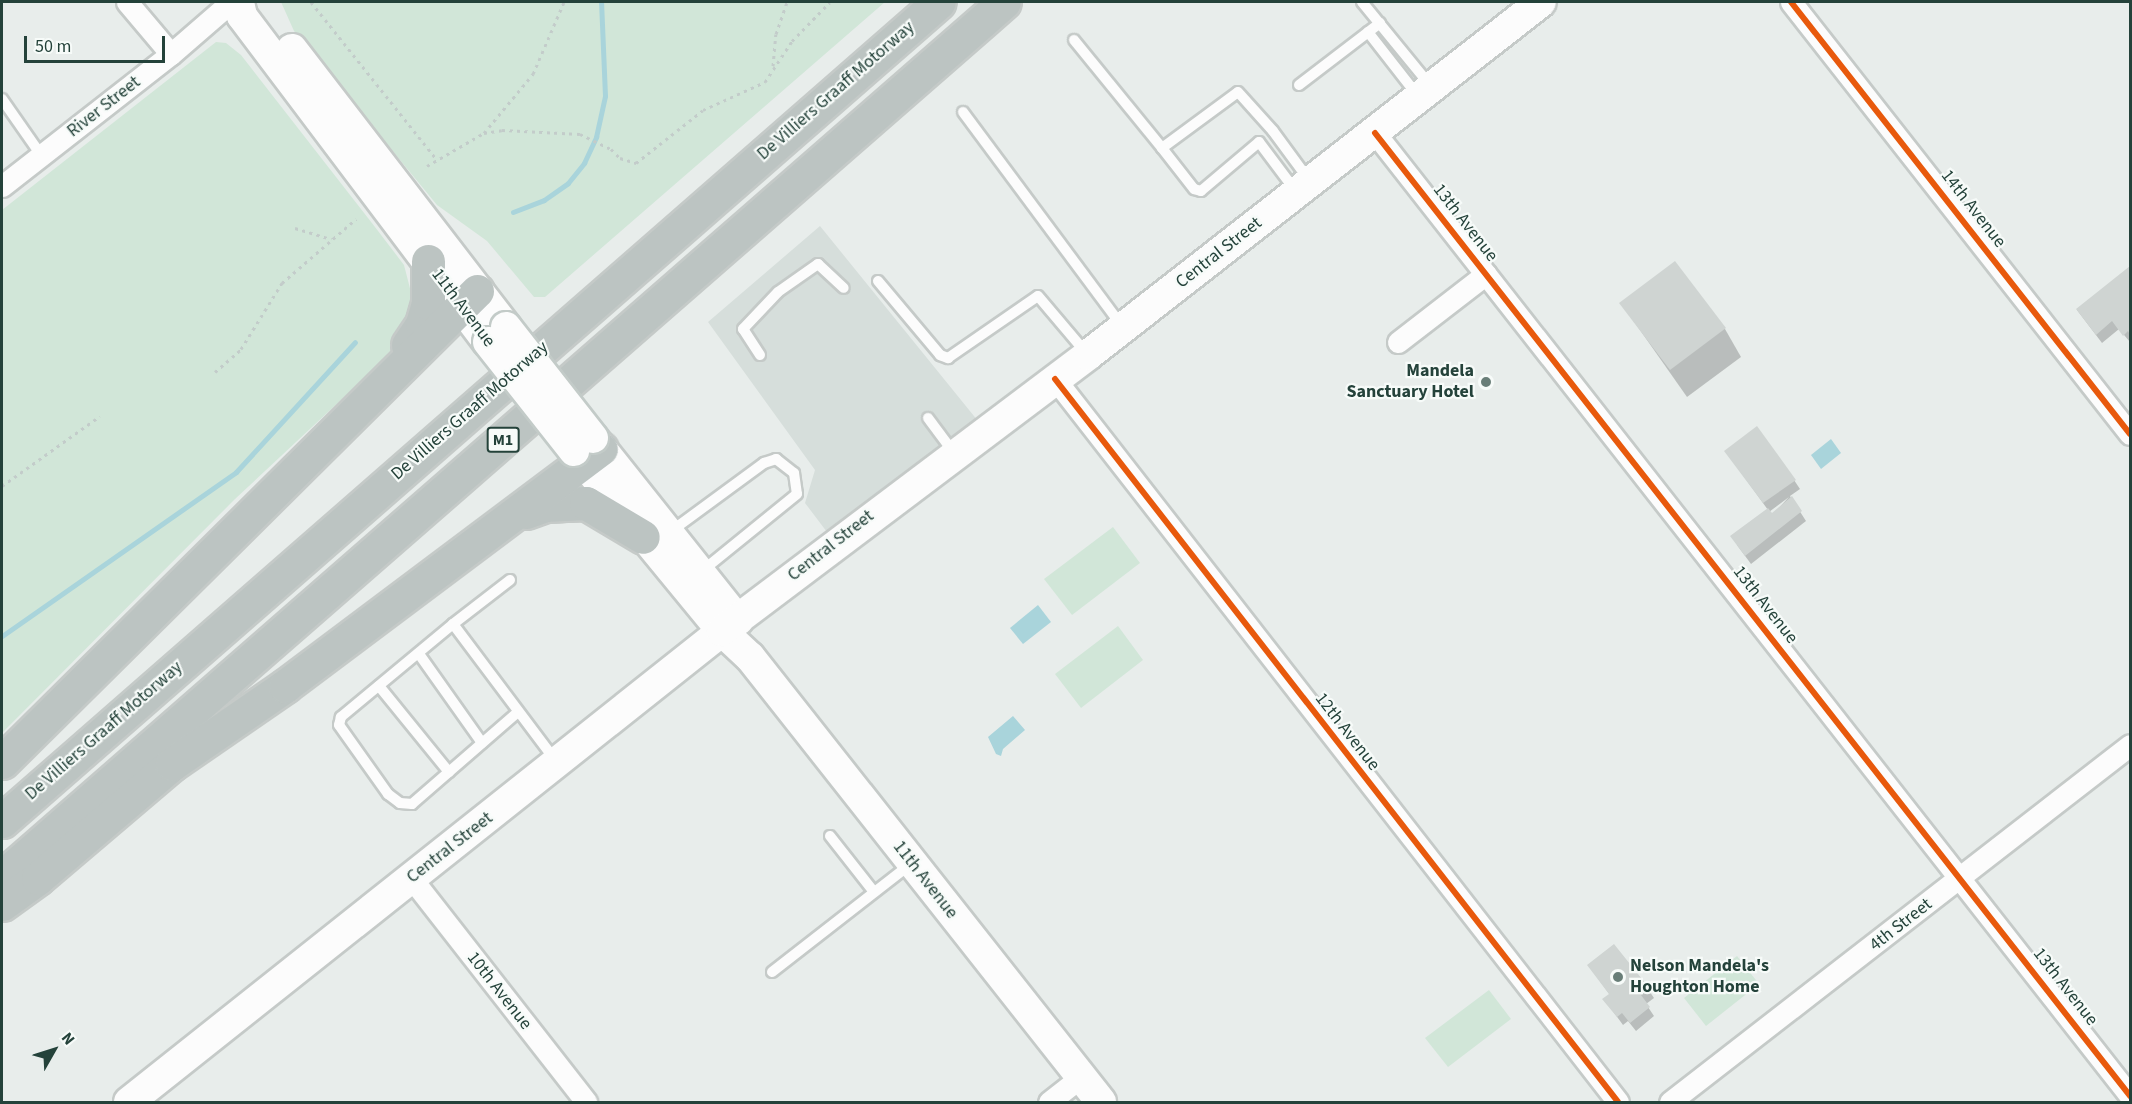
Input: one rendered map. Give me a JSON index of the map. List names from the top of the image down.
{
  "streets": {
    "highway": ["De Villiers Graaff Motorway", "M1"],
    "main road": ["Central Street", "11th Avenue"],
    "street": [
      "River Street",
      "14th Avenue",
      "13th Avenue",
      "12th Avenue",
      "4th Street",
      "10th Avenue"
    ]
  },
  "crossings": [
    ["13th Avenue", "Central Street"],
    ["13th Avenue", "4th Street"],
    ["Central Street", "11th Avenue"],
    ["Central Street", "12th Avenue"],
    ["Central Street", "10th Avenue"]
  ],
  "places": ["Mandela Sanctuary Hotel", "Nelson Mandela's Houghton Home"],
  "scale_bar": "50 m",
  "north": "top right"
}
